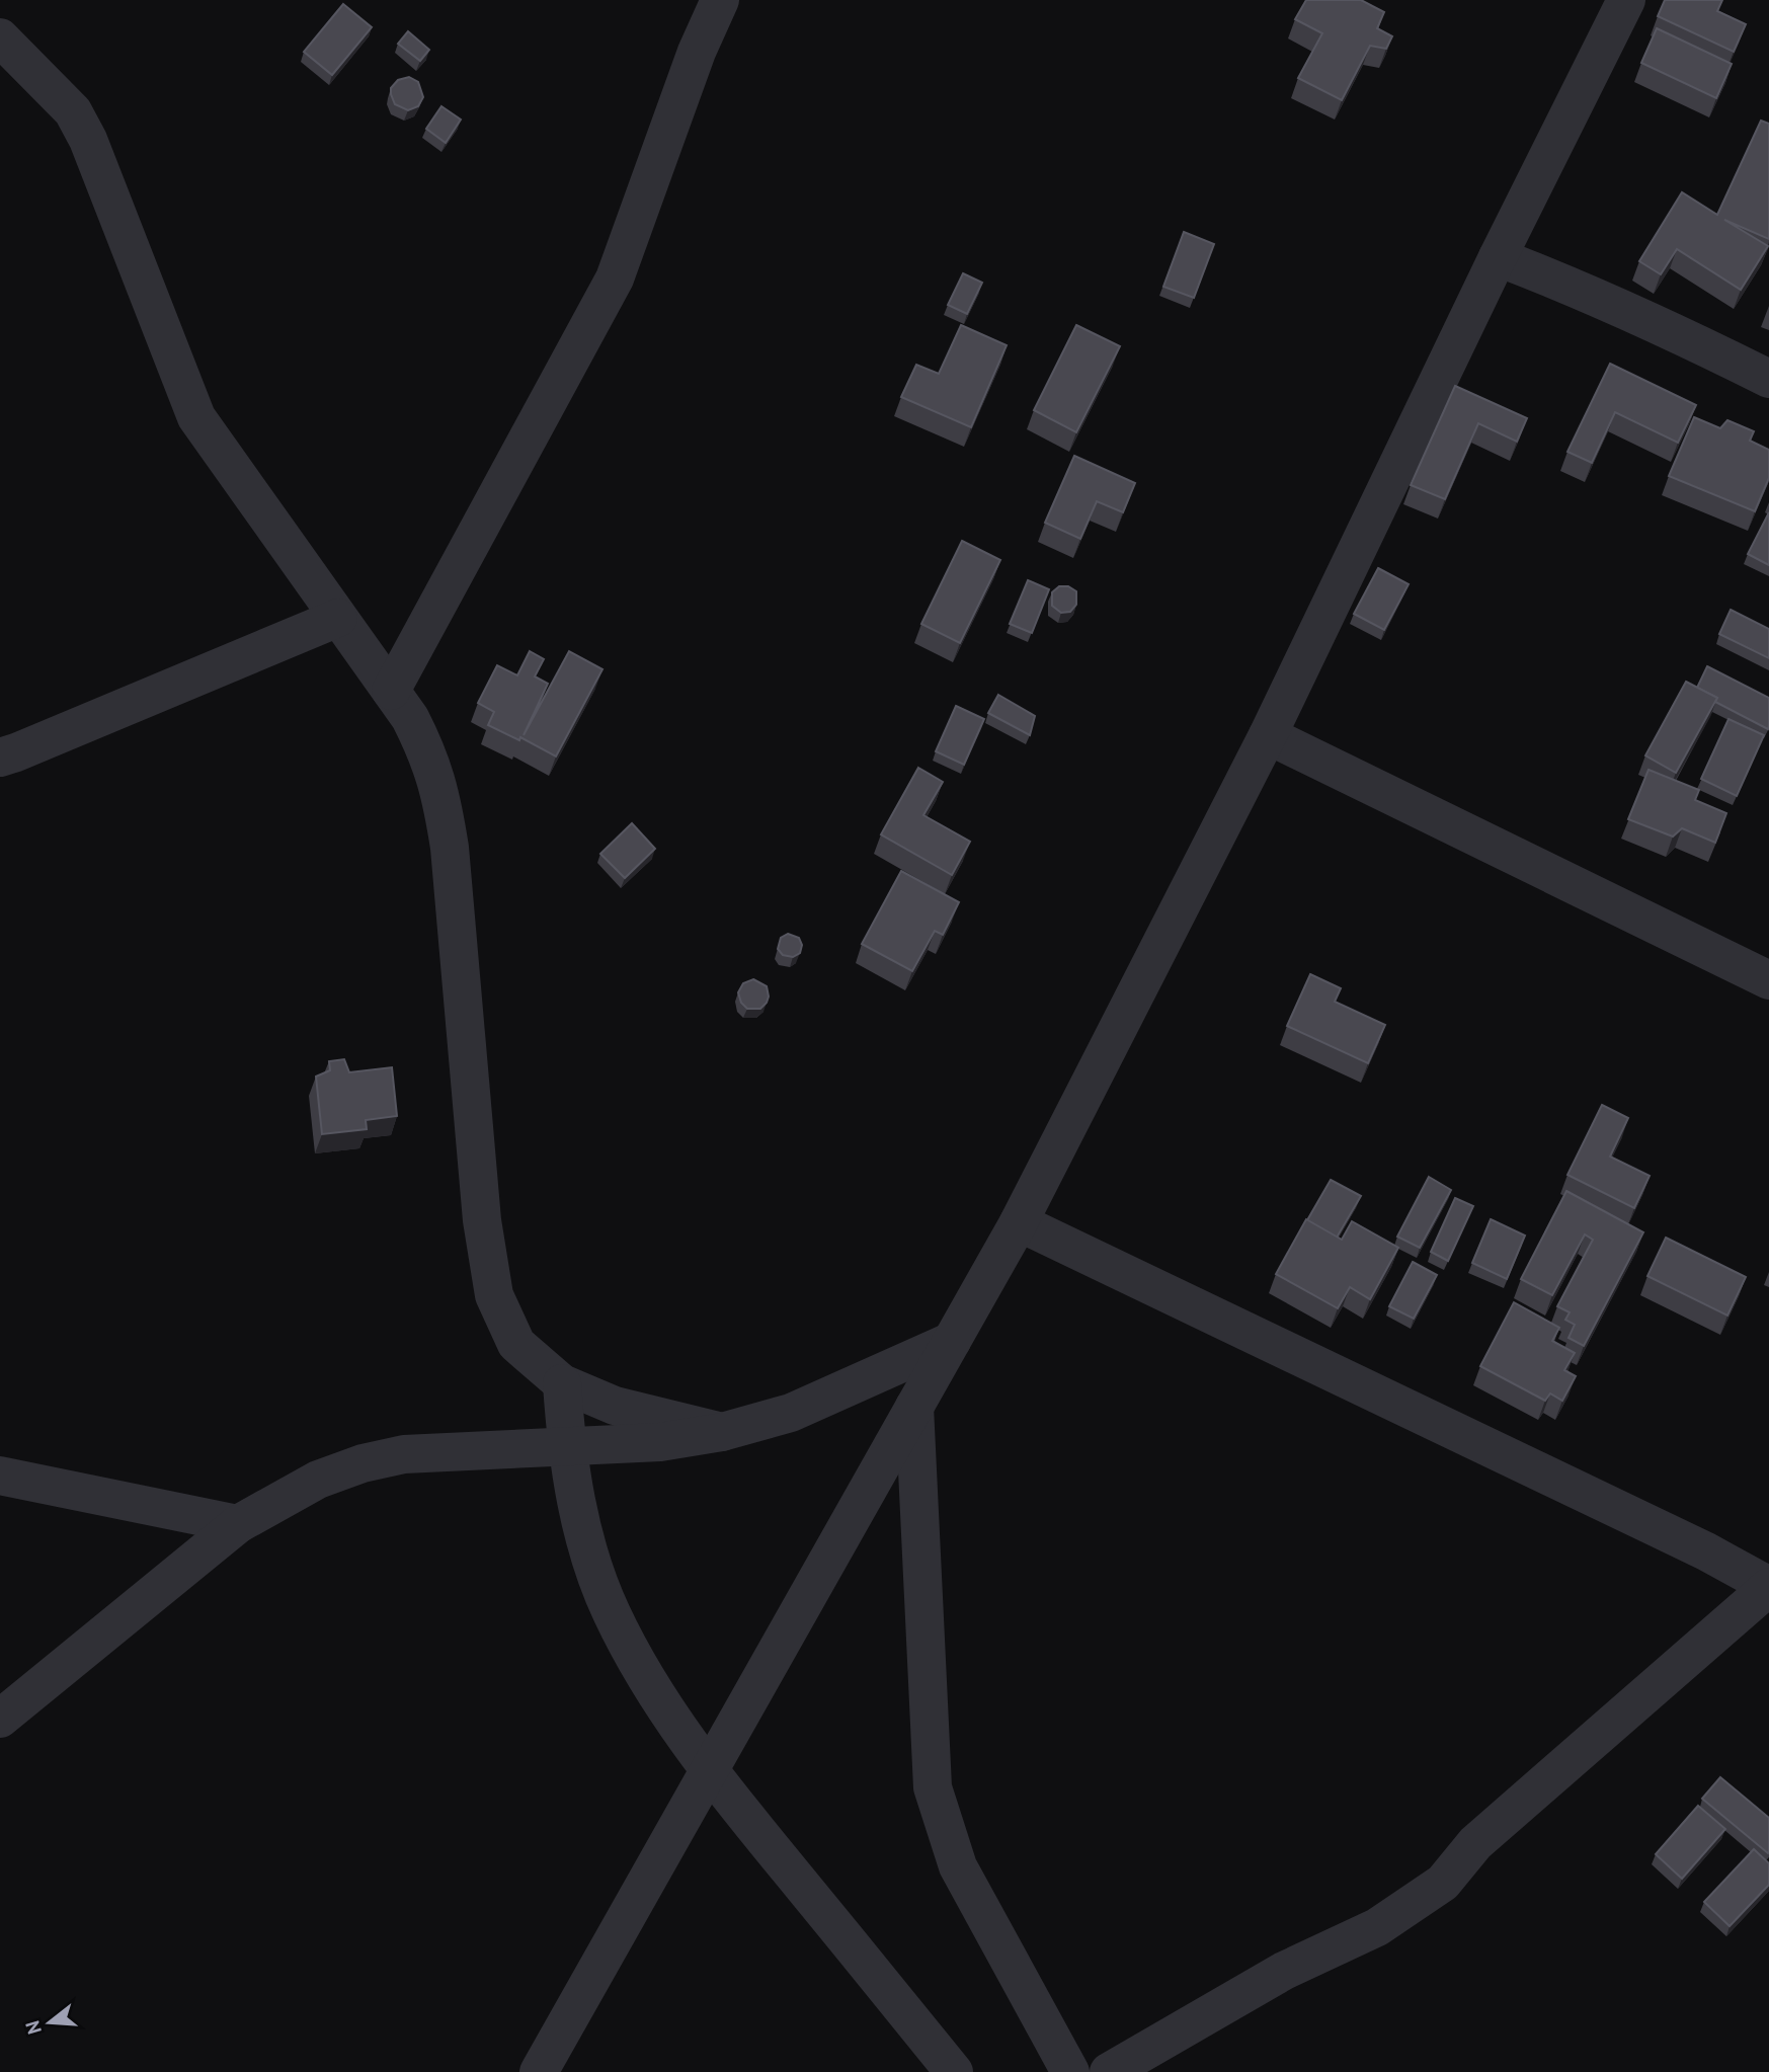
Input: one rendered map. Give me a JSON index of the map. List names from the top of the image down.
{
  "north": "left"
}
